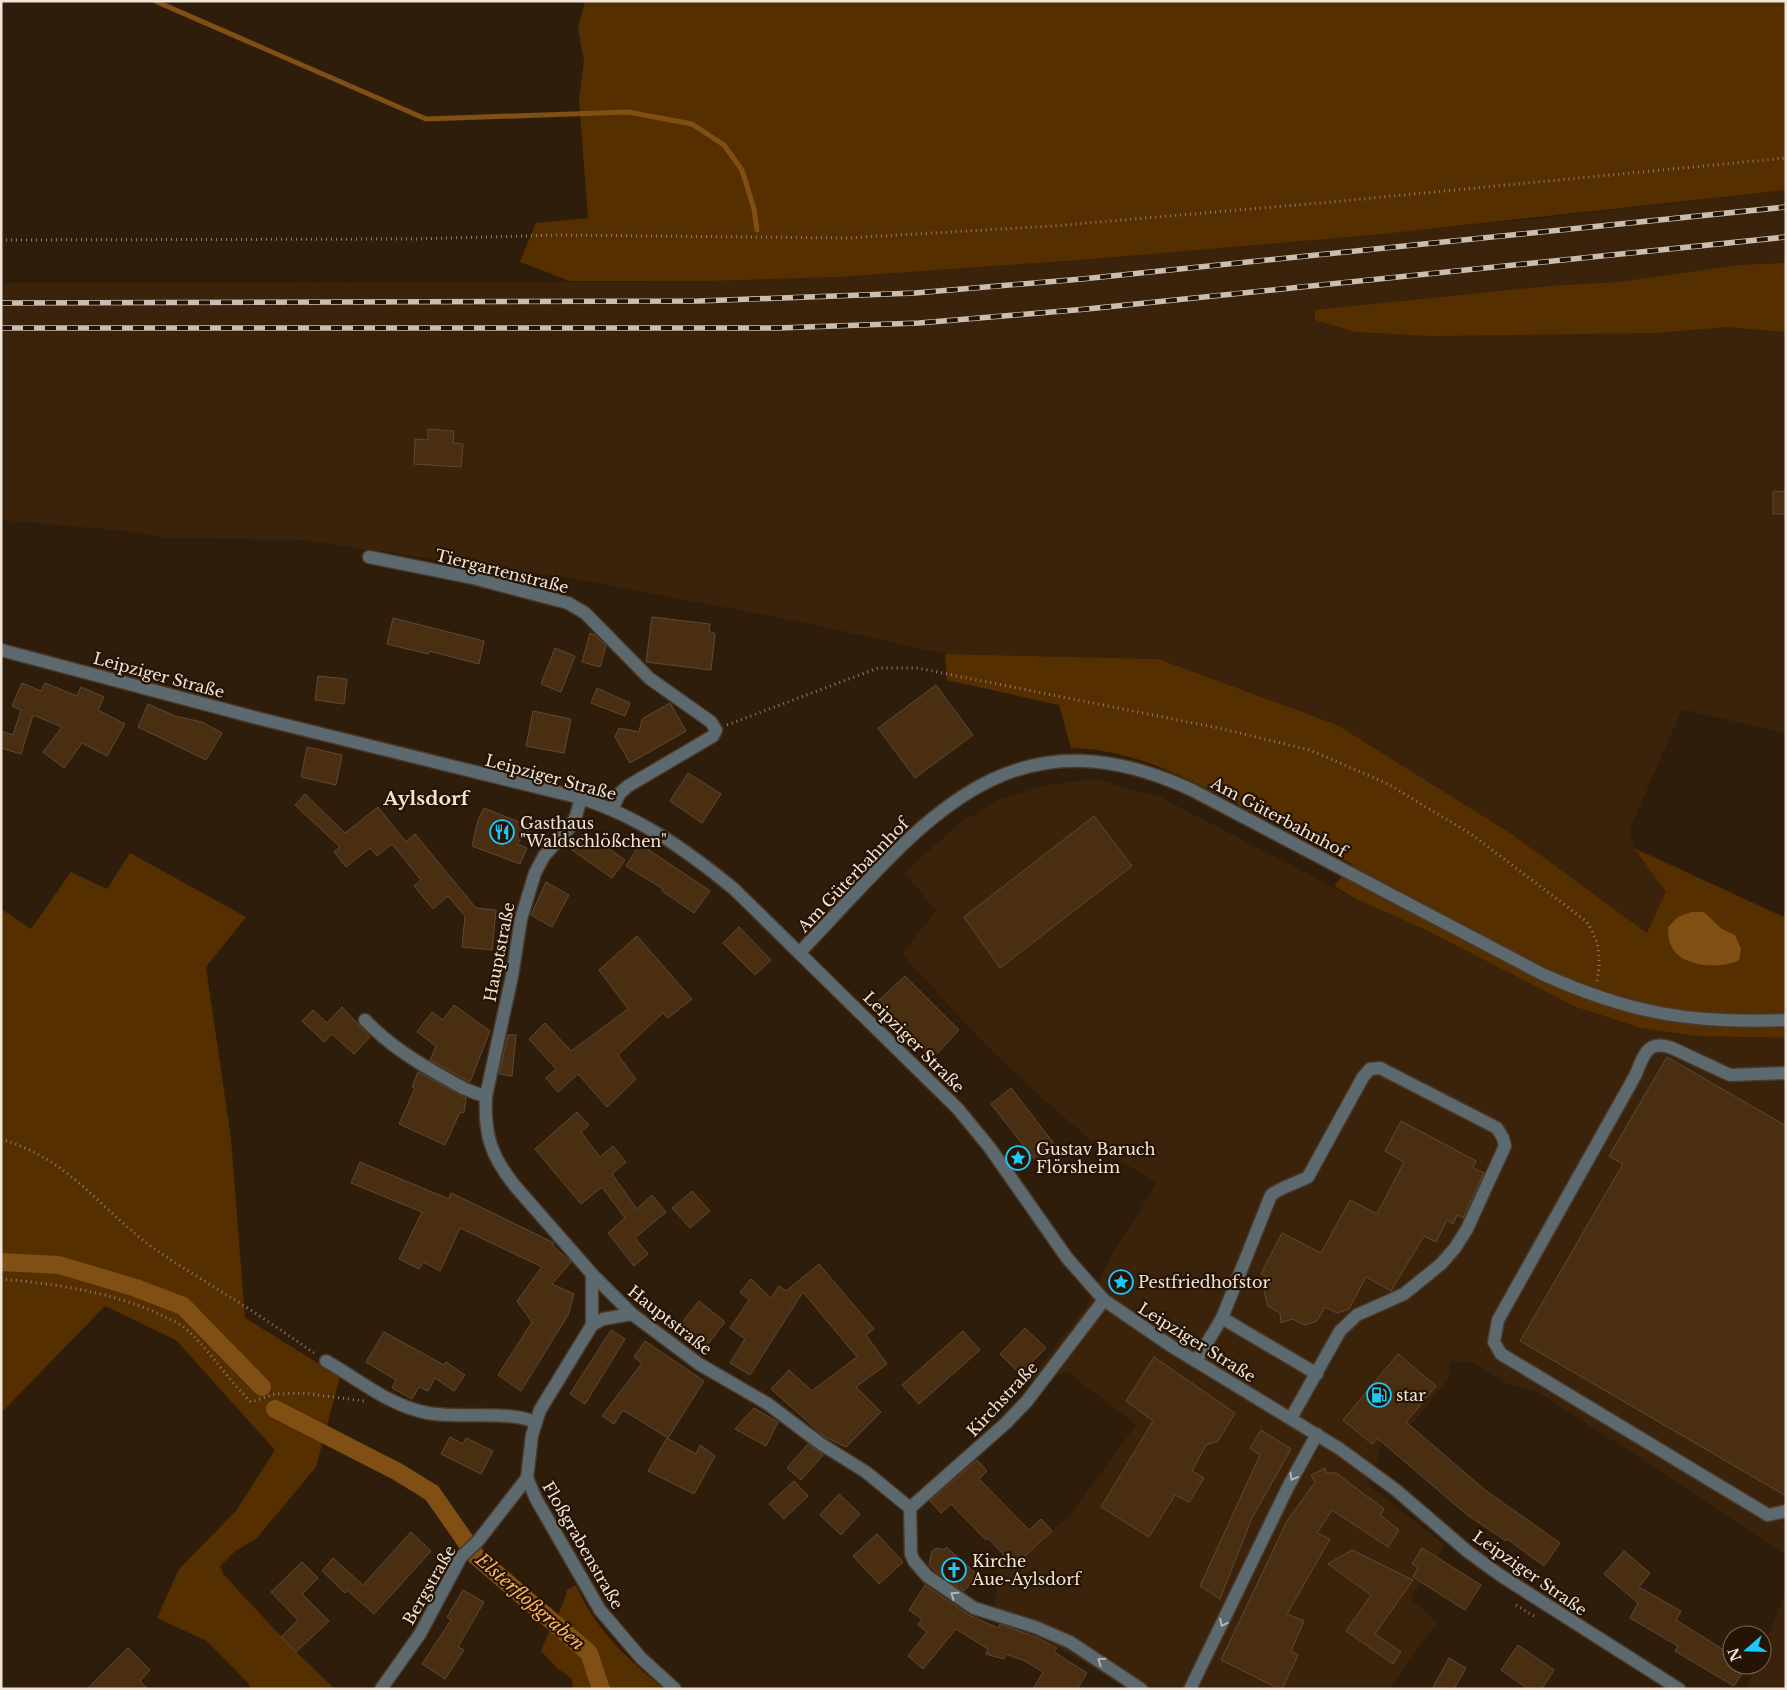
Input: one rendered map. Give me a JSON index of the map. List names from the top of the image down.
{
  "streets": {
    "street": [
      "Tiergartenstraße",
      "Leipziger Straße",
      "Am Güterbahnhof",
      "Hauptstraße",
      "Kirchstraße",
      "Floßgrabenstraße",
      "Bergstraße"
    ]
  },
  "crossings": [
    ["Leipziger Straße", "Am Güterbahnhof"],
    ["Leipziger Straße", "Hauptstraße"],
    ["Leipziger Straße", "Kirchstraße"],
    ["Hauptstraße", "Kirchstraße"],
    ["Floßgrabenstraße", "Bergstraße"]
  ],
  "districts": ["Aylsdorf"],
  "water": ["Elsterfloßgraben"],
  "places": {
    "restaurant": ["Gasthaus \"Waldschlößchen\""],
    "place": ["Gustav Baruch Flörsheim", "Pestfriedhofstor"],
    "fuel station": ["star"],
    "church": ["Kirche Aue-Aylsdorf"]
  },
  "north": "left"
}
